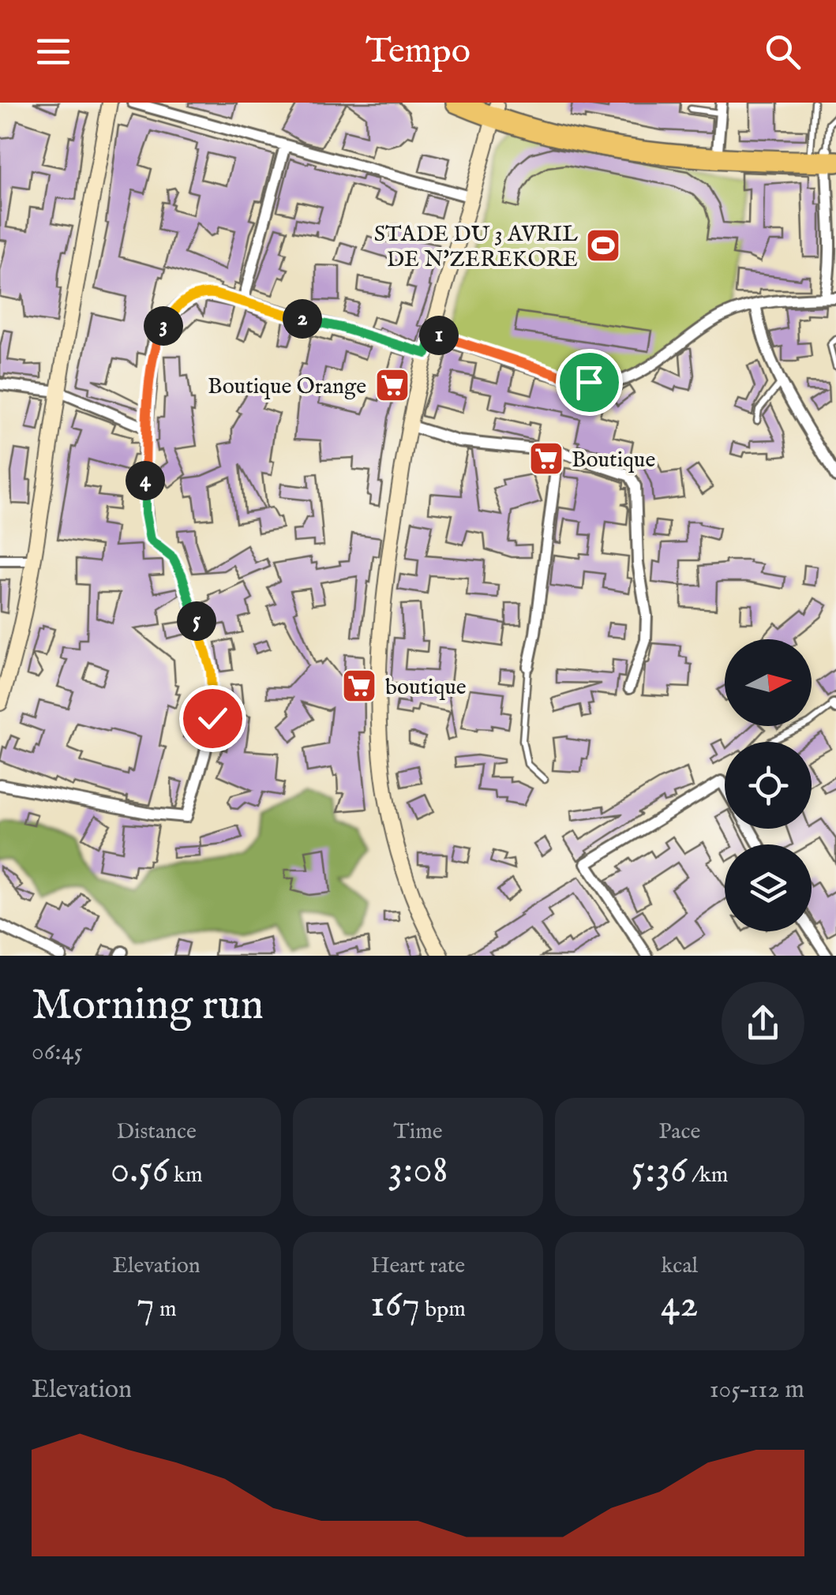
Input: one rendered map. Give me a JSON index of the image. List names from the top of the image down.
{
  "places": {
    "sports": ["STADE DU 3 AVRIL DE N'ZEREKORE"],
    "supermarket": ["Boutique Orange", "Boutique", "boutique"]
  },
  "north": "right",
  "page": {
    "header": "Tempo",
    "pins": [
      "2",
      "3",
      "1",
      "4",
      "5"
    ],
    "heading": ["Morning run", "06:45"],
    "stats": [
      ["Distance", "0.56 km"],
      ["Time", "3:08"],
      ["Pace", "5:36 /km"],
      ["Elevation", "7 m"],
      ["Heart rate", "167 bpm"],
      ["kcal", "42"]
    ],
    "chart": ["Elevation", "105–112 m"]
  }
}
